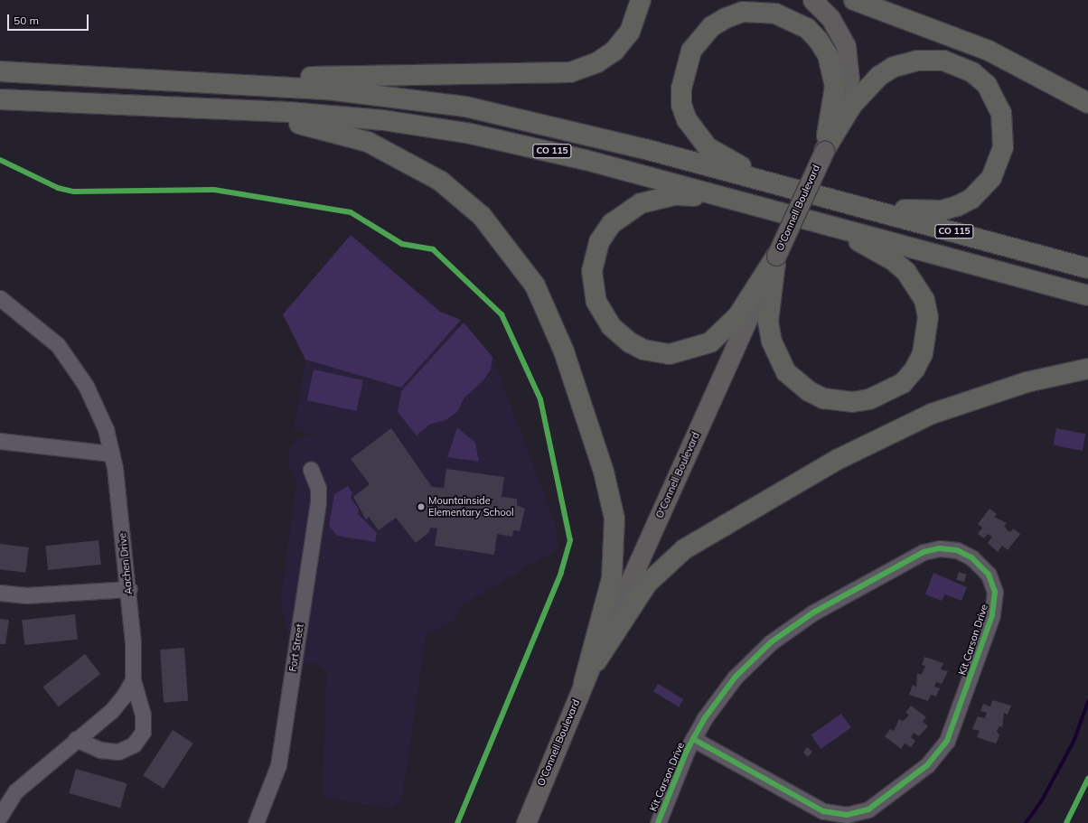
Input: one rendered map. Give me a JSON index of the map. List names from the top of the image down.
{
  "streets": {
    "highway": ["CO 115"],
    "main road": ["O'Connell Boulevard"],
    "street": ["Aachen Drive", "Kit Carson Drive", "Fort Street"]
  },
  "places": ["Mountainside Elementary School"],
  "scale_bar": "50 m"
}
